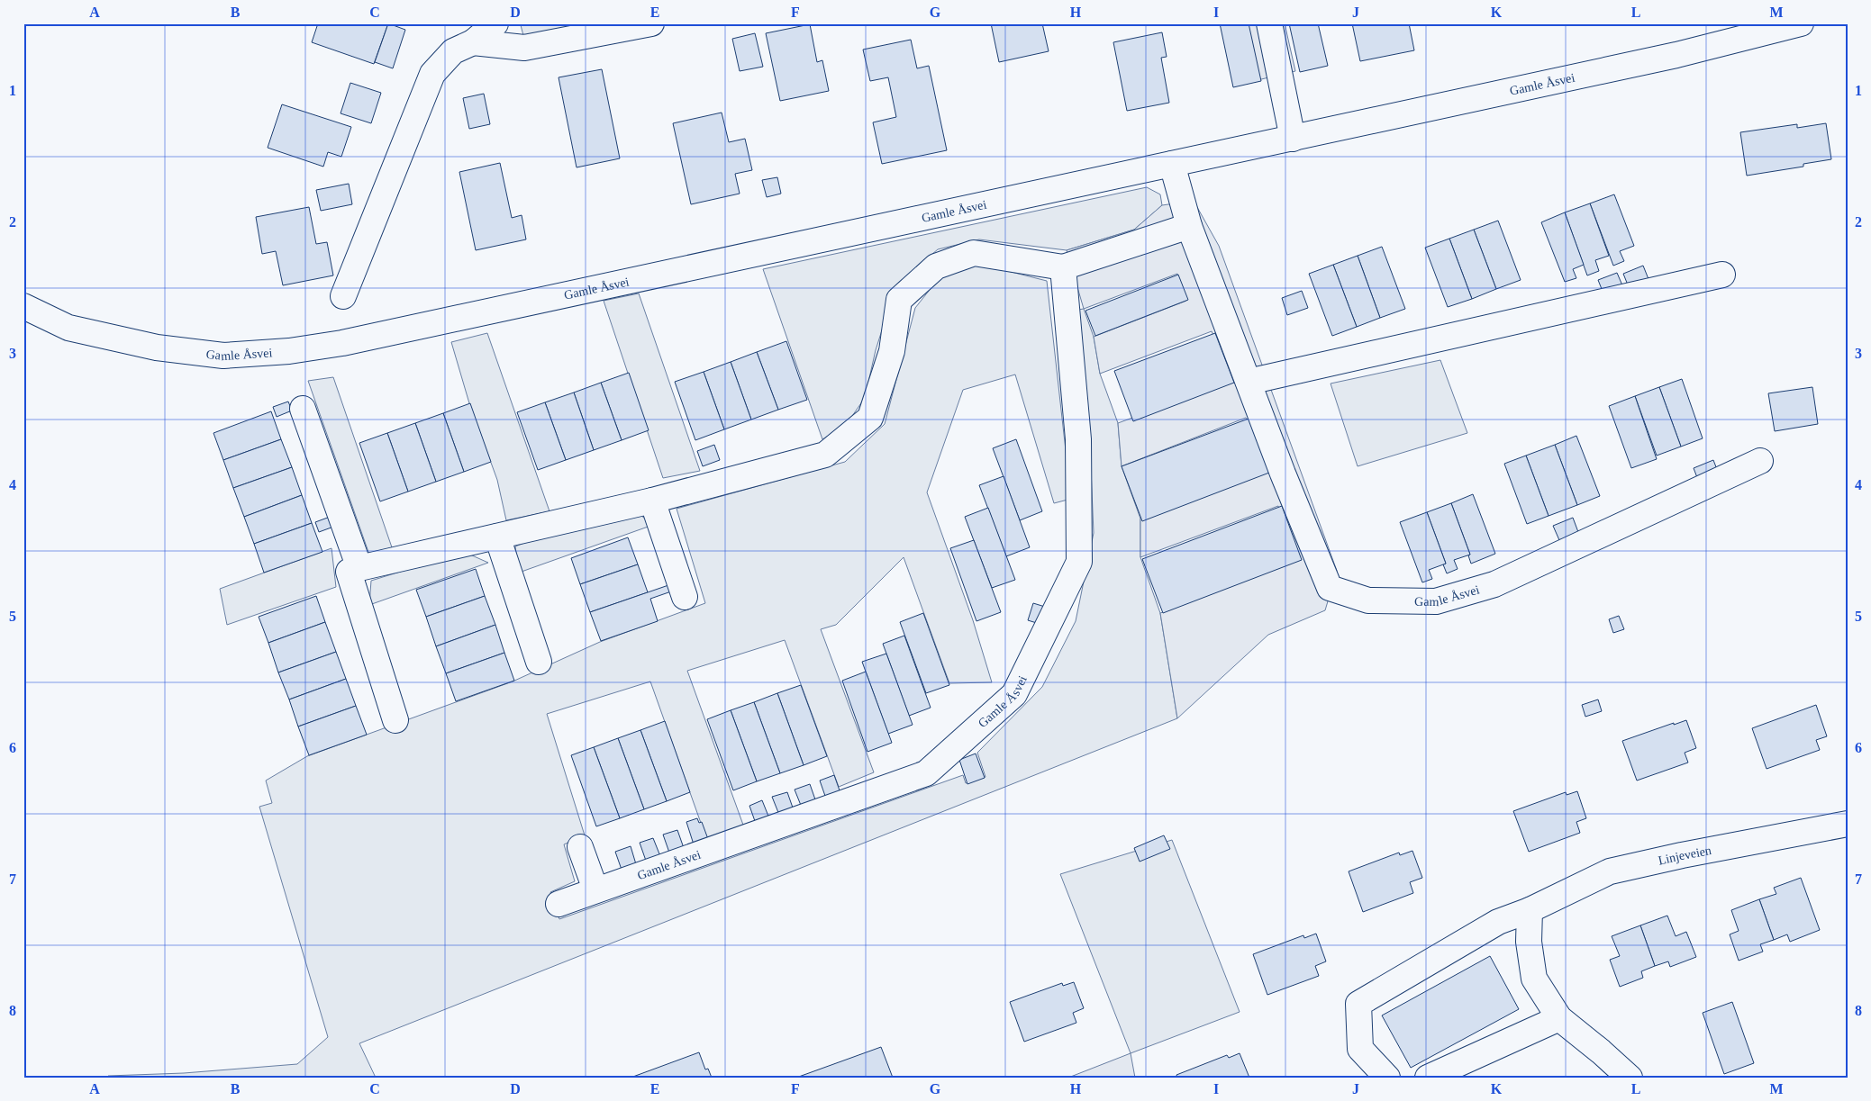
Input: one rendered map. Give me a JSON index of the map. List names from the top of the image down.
{
  "streets": {
    "street": ["Gamle Åsvei", "Linjeveien"]
  },
  "grid": {
    "columns": [
      "A",
      "B",
      "C",
      "D",
      "E",
      "F",
      "G",
      "H",
      "I",
      "J",
      "K",
      "L",
      "M"
    ],
    "rows": [
      "1",
      "2",
      "3",
      "4",
      "5",
      "6",
      "7",
      "8"
    ]
  }
}
